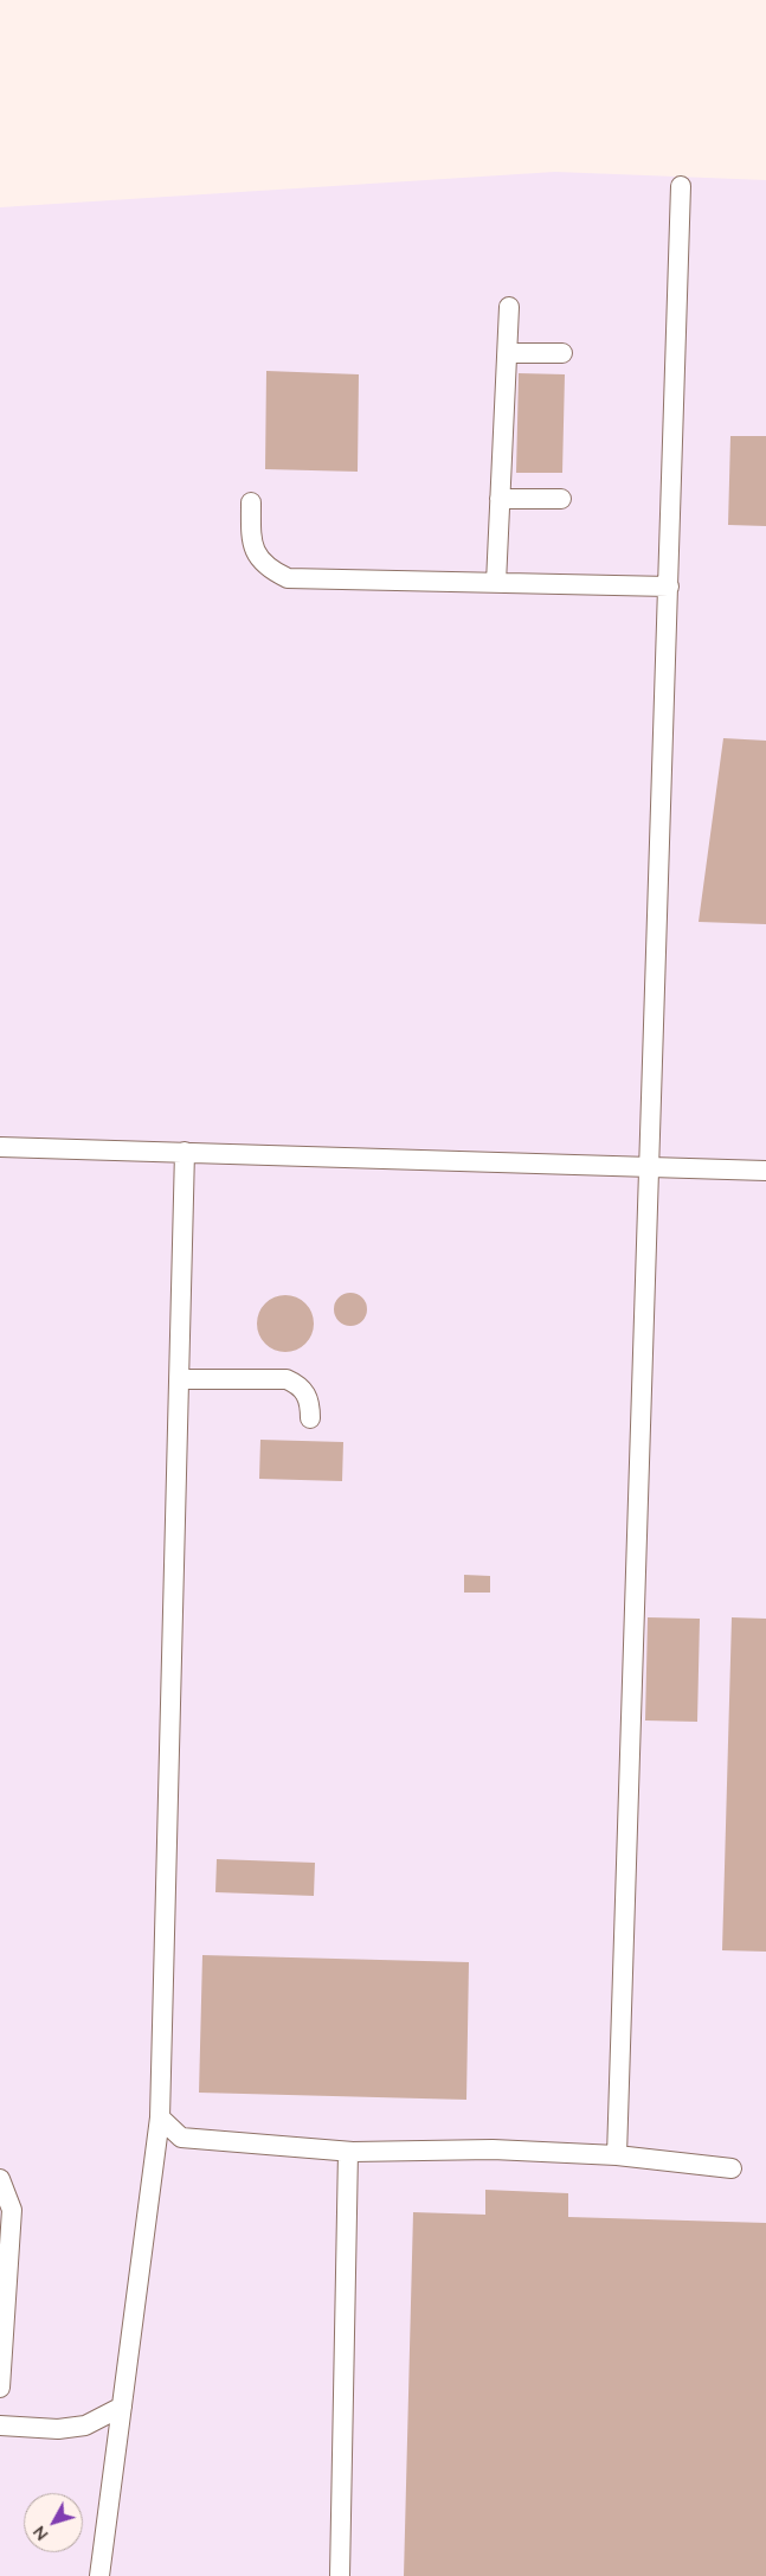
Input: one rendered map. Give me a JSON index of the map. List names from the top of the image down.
{
  "north": "bottom left"
}
